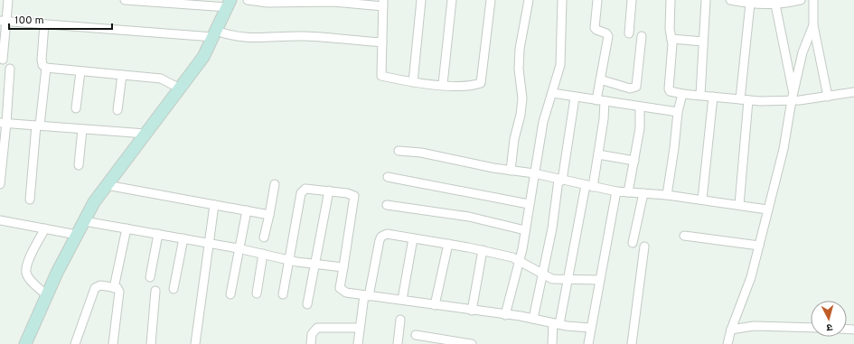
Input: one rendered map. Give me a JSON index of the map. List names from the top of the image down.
{
  "scale_bar": "100 m",
  "north": "bottom"
}
